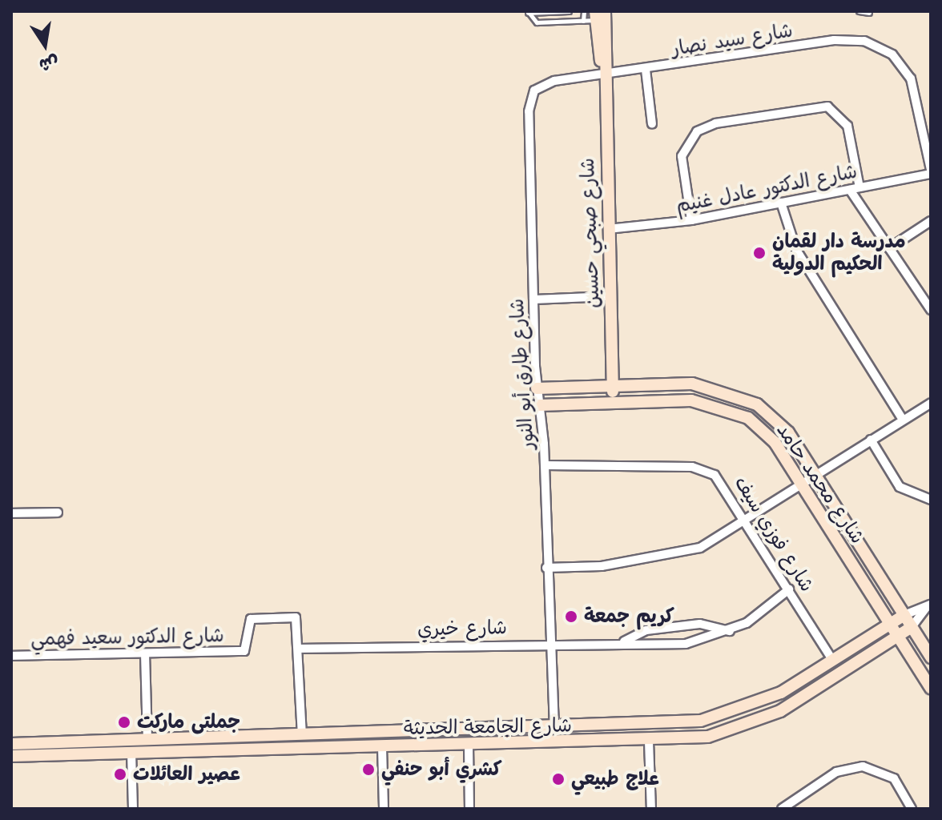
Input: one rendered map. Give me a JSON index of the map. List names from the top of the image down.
{
  "streets": {
    "street": [
      "شارع سيد نصار",
      "شارع الدكتور عادل غنيم",
      "شارع صبحي حسين",
      "شارع طارق أبو النور",
      "شارع محمد حامد",
      "شارع فوزي سيف",
      "شارع خيري",
      "شارع الدكتور سعيد فهمي",
      "شارع الجامعة الحديثة"
    ]
  },
  "crossings": [
    ["شارع سيد نصار", "شارع الدكتور عادل غنيم"],
    ["شارع سيد نصار", "شارع صبحي حسين"],
    ["شارع سيد نصار", "شارع طارق أبو النور"],
    ["شارع الدكتور عادل غنيم", "شارع صبحي حسين"],
    ["شارع صبحي حسين", "شارع طارق أبو النور"],
    ["شارع صبحي حسين", "شارع محمد حامد"],
    ["شارع طارق أبو النور", "شارع محمد حامد"],
    ["شارع طارق أبو النور", "شارع فوزي سيف"],
    ["شارع طارق أبو النور", "شارع خيري"],
    ["شارع طارق أبو النور", "شارع الجامعة الحديثة"],
    ["شارع محمد حامد", "شارع الجامعة الحديثة"],
    ["شارع فوزي سيف", "شارع خيري"],
    ["شارع فوزي سيف", "شارع الجامعة الحديثة"],
    ["شارع خيري", "شارع الدكتور سعيد فهمي"]
  ],
  "places": [
    "مدرسة دار لقمان الحكيم الدولية",
    "كريم جمعة",
    "جملتى ماركت",
    "كشري أبو حنفي",
    "عصير العائلات",
    "علاج طبيعي"
  ],
  "north": "bottom"
}
